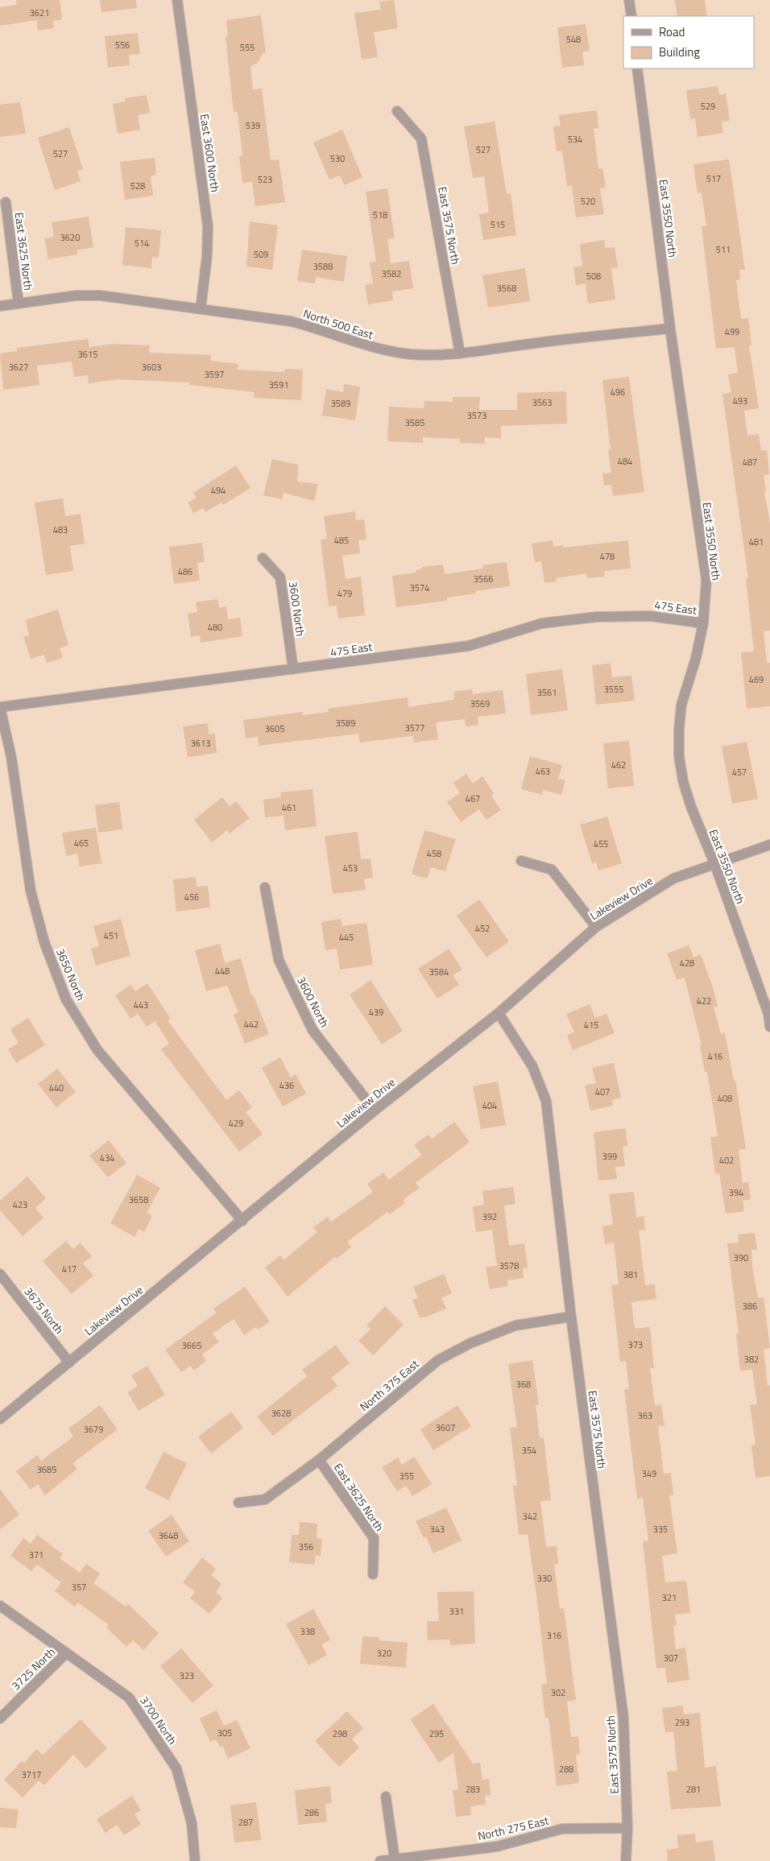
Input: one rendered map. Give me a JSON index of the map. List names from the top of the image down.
{
  "streets": {
    "street": [
      "East 3600 North",
      "East 3550 North",
      "East 3575 North",
      "East 3625 North",
      "North 500 East",
      "475 East",
      "3600 North",
      "Lakeview Drive",
      "3650 North",
      "3675 North",
      "North 375 East",
      "3725 North",
      "3700 North",
      "North 275 East"
    ]
  },
  "crossings": [
    ["East 3600 North", "North 500 East"],
    ["East 3550 North", "North 500 East"],
    ["East 3550 North", "475 East"],
    ["East 3550 North", "Lakeview Drive"],
    ["East 3575 North", "North 500 East"],
    ["East 3575 North", "Lakeview Drive"],
    ["East 3575 North", "North 375 East"],
    ["East 3575 North", "North 275 East"],
    ["East 3625 North", "North 500 East"],
    ["East 3625 North", "North 375 East"],
    ["475 East", "3600 North"],
    ["475 East", "3650 North"],
    ["3600 North", "Lakeview Drive"],
    ["Lakeview Drive", "3650 North"],
    ["Lakeview Drive", "3675 North"],
    ["3725 North", "3700 North"]
  ],
  "house_numbers": [
    "3621",
    "548",
    "556",
    "555",
    "529",
    "539",
    "534",
    "527",
    "527",
    "530",
    "517",
    "523",
    "528",
    "520",
    "518",
    "515",
    "3620",
    "514",
    "511",
    "509",
    "3588",
    "3582",
    "508",
    "3568",
    "499",
    "3615",
    "3627",
    "3603",
    "3597",
    "3591",
    "496",
    "493",
    "3563",
    "3589",
    "3573",
    "3585",
    "484",
    "487",
    "494",
    "483",
    "485",
    "481",
    "478",
    "486",
    "3566",
    "3574",
    "479",
    "480",
    "469",
    "3555",
    "3561",
    "3569",
    "3589",
    "3577",
    "3605",
    "3613",
    "462",
    "463",
    "457",
    "467",
    "461",
    "465",
    "455",
    "458",
    "453",
    "456",
    "452",
    "451",
    "445",
    "428",
    "448",
    "3584",
    "422",
    "443",
    "439",
    "442",
    "415",
    "416",
    "436",
    "440",
    "407",
    "408",
    "404",
    "429",
    "399",
    "434",
    "402",
    "394",
    "3658",
    "423",
    "392",
    "390",
    "3578",
    "417",
    "381",
    "386",
    "373",
    "3665",
    "382",
    "368",
    "3628",
    "363",
    "3607",
    "3679",
    "354",
    "3685",
    "349",
    "355",
    "342",
    "343",
    "335",
    "3648",
    "356",
    "371",
    "330",
    "357",
    "321",
    "331",
    "338",
    "316",
    "320",
    "307",
    "323",
    "302",
    "293",
    "305",
    "298",
    "295",
    "288",
    "3717",
    "283",
    "281",
    "286",
    "287"
  ],
  "legend": ["Road", "Building"]
}
